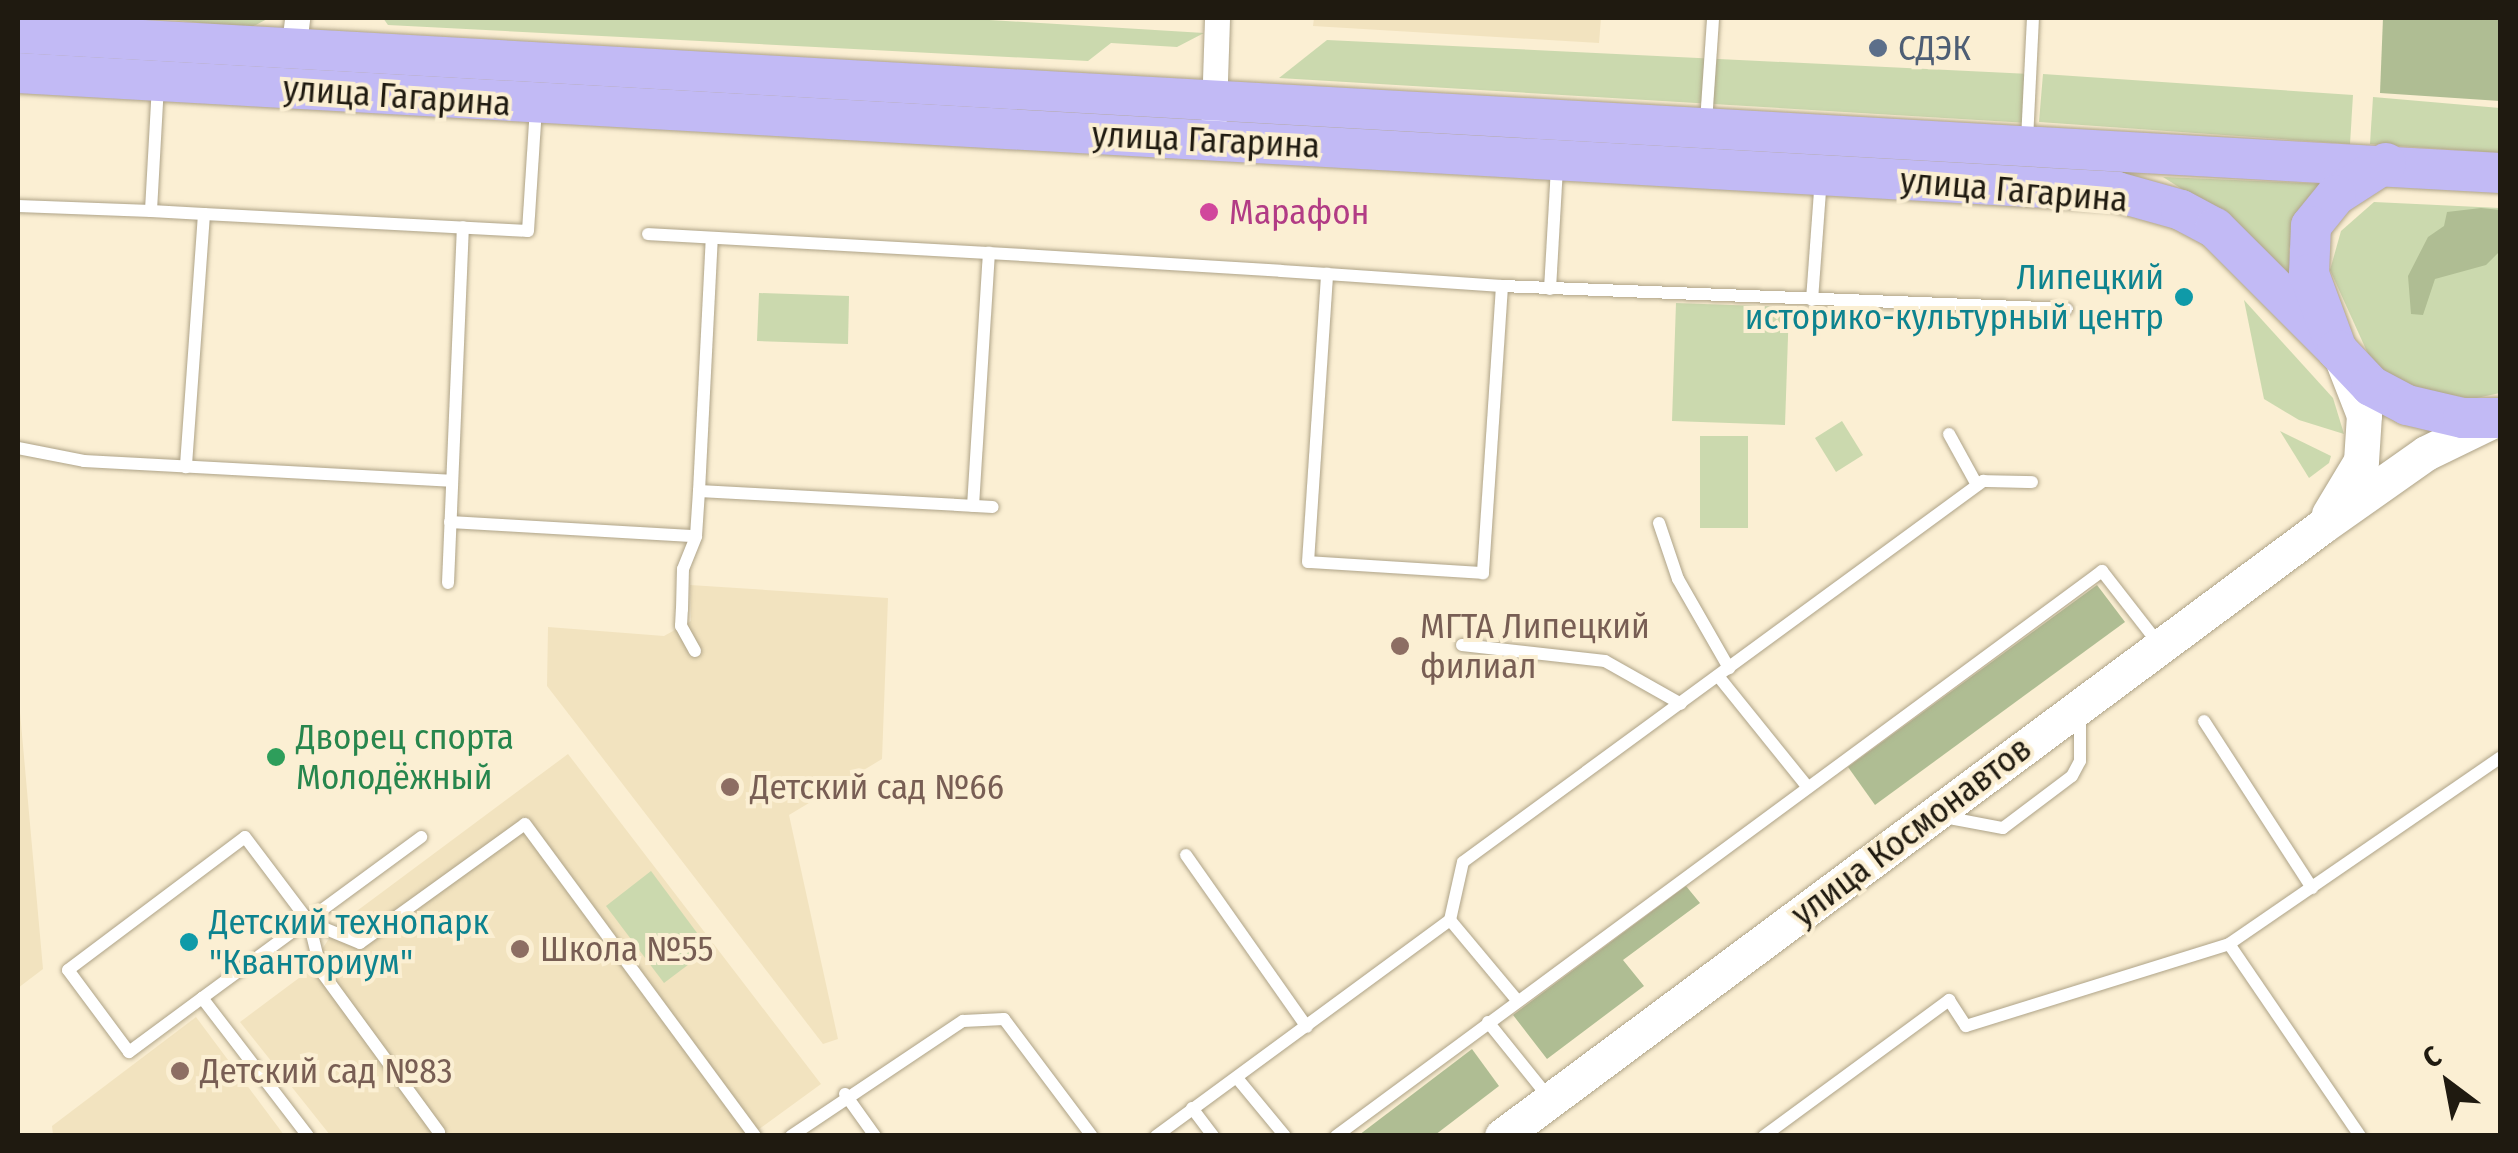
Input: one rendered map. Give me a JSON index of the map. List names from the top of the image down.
{
  "streets": {
    "main road": ["улица Гагарина", "улица Космонавтов"]
  },
  "crossings": [
    ["улица Гагарина", "улица Космонавтов"]
  ],
  "places": [
    "СДЭК",
    "Марафон",
    "Липецкий историко-культурный центр",
    "МГТА Липецкий филиал",
    "Дворец спорта Молодёжный",
    "Детский сад №66",
    "Детский технопарк \"Кванториум\"",
    "Школа №55",
    "Детский сад №83"
  ],
  "north": "top left"
}
